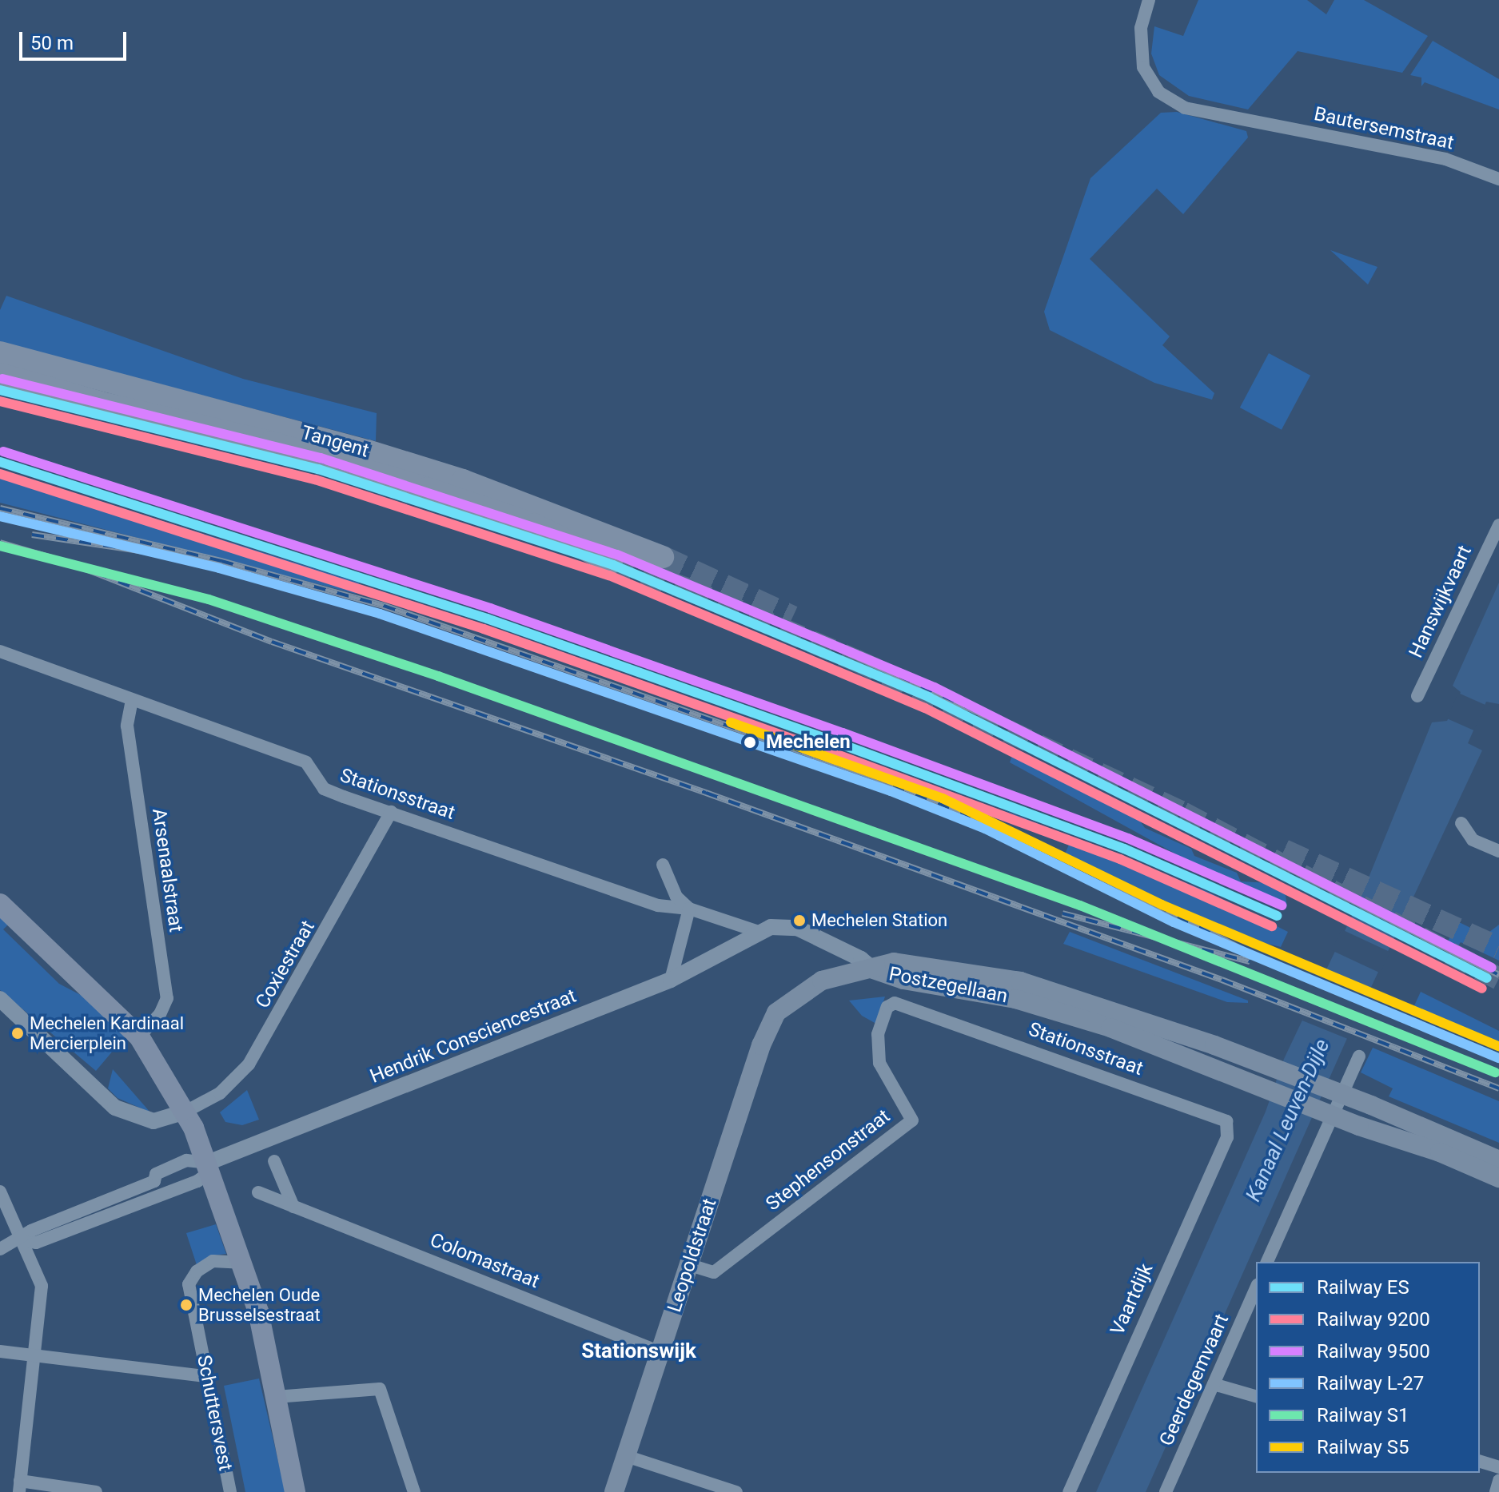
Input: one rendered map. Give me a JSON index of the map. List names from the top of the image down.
{
  "streets": {
    "highway": ["Tangent"],
    "main road": ["Postzegellaan", "Leopoldstraat"],
    "street": [
      "Bautersemstraat",
      "Hanswijkvaart",
      "Stationsstraat",
      "Arsenaalstraat",
      "Coxiestraat",
      "Hendrik Consciencestraat",
      "Stephensonstraat",
      "Colomastraat",
      "Vaartdijk",
      "Geerdegemvaart",
      "Schuttersvest"
    ]
  },
  "crossings": [
    ["Stationsstraat", "Arsenaalstraat"],
    ["Stationsstraat", "Coxiestraat"],
    ["Stationsstraat", "Hendrik Consciencestraat"],
    ["Stationsstraat", "Stephensonstraat"],
    ["Stationsstraat", "Vaartdijk"],
    ["Postzegellaan", "Hendrik Consciencestraat"],
    ["Postzegellaan", "Leopoldstraat"],
    ["Hendrik Consciencestraat", "Leopoldstraat"],
    ["Stephensonstraat", "Leopoldstraat"],
    ["Leopoldstraat", "Colomastraat"]
  ],
  "districts": ["Stationswijk"],
  "water": ["Kanaal Leuven-Dijle"],
  "places": [
    "Mechelen",
    "Mechelen Station",
    "Mechelen Kardinaal Mercierplein",
    "Mechelen Oude Brusselsestraat"
  ],
  "lines": [
    "rail line 9500",
    "rail line ES",
    "rail line 9200",
    "rail line L-27",
    "rail line S1",
    "rail line S5"
  ],
  "legend": [
    "Railway ES",
    "Railway 9200",
    "Railway 9500",
    "Railway L-27",
    "Railway S1",
    "Railway S5"
  ],
  "scale_bar": "50 m"
}
